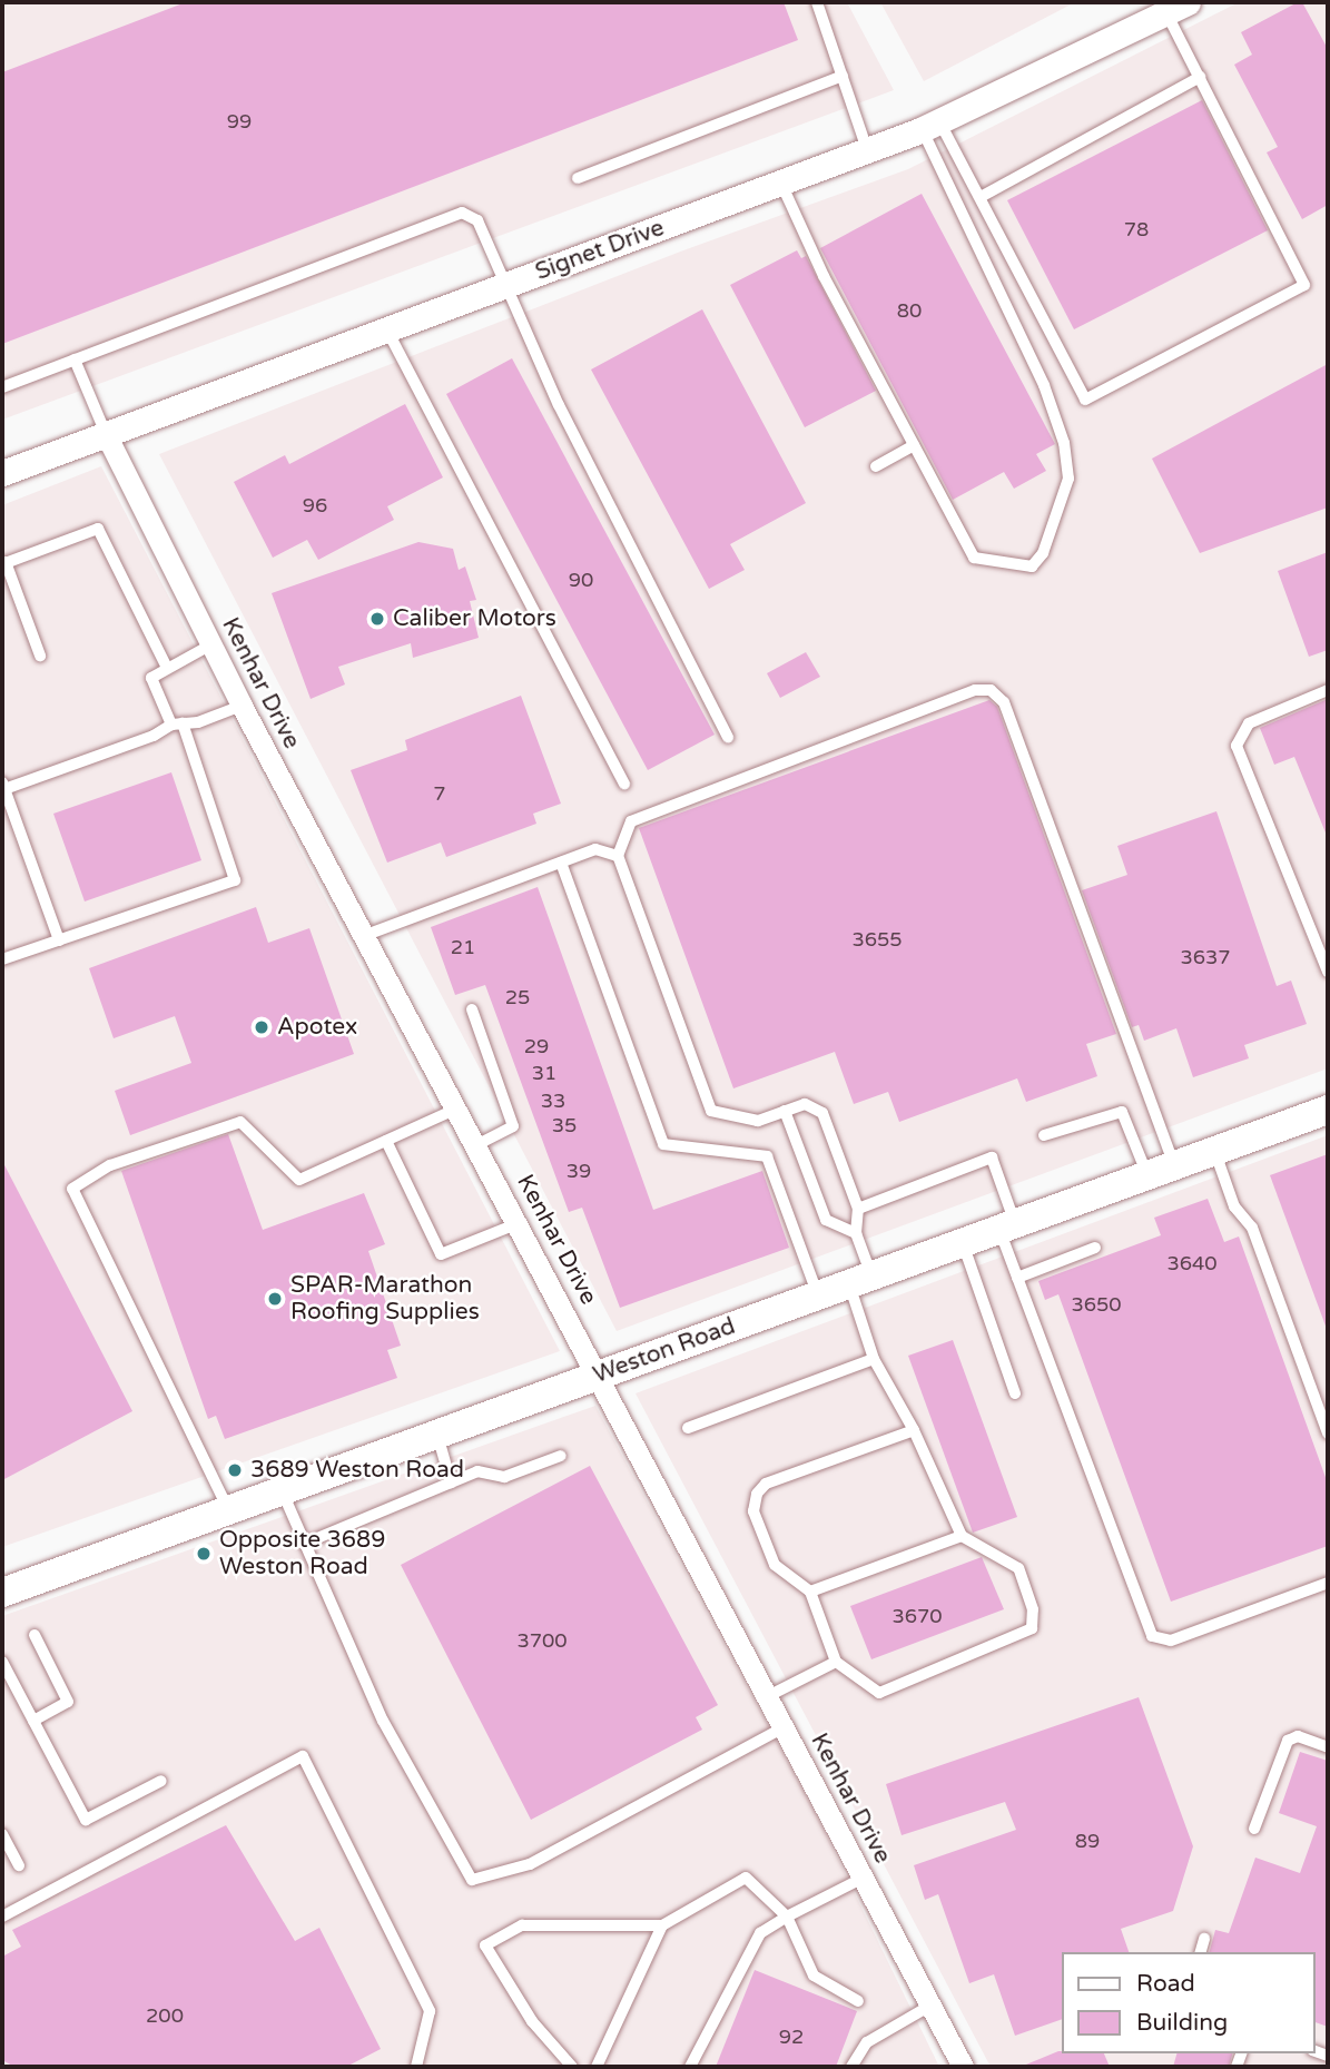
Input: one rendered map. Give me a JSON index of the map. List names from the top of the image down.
{
  "streets": {
    "main road": ["Weston Road"],
    "street": ["Signet Drive", "Kenhar Drive"]
  },
  "crossings": [
    ["Signet Drive", "Kenhar Drive"],
    ["Kenhar Drive", "Weston Road"]
  ],
  "places": [
    "Caliber Motors",
    "Apotex",
    "SPAR-Marathon Roofing Supplies",
    "3689 Weston Road",
    "Opposite 3689 Weston Road"
  ],
  "house_numbers": [
    "99",
    "78",
    "80",
    "96",
    "90",
    "7",
    "3655",
    "21",
    "3637",
    "25",
    "29",
    "31",
    "33",
    "35",
    "39",
    "3640",
    "3650",
    "3670",
    "3700",
    "89",
    "200",
    "92"
  ],
  "legend": ["Road", "Building"]
}
